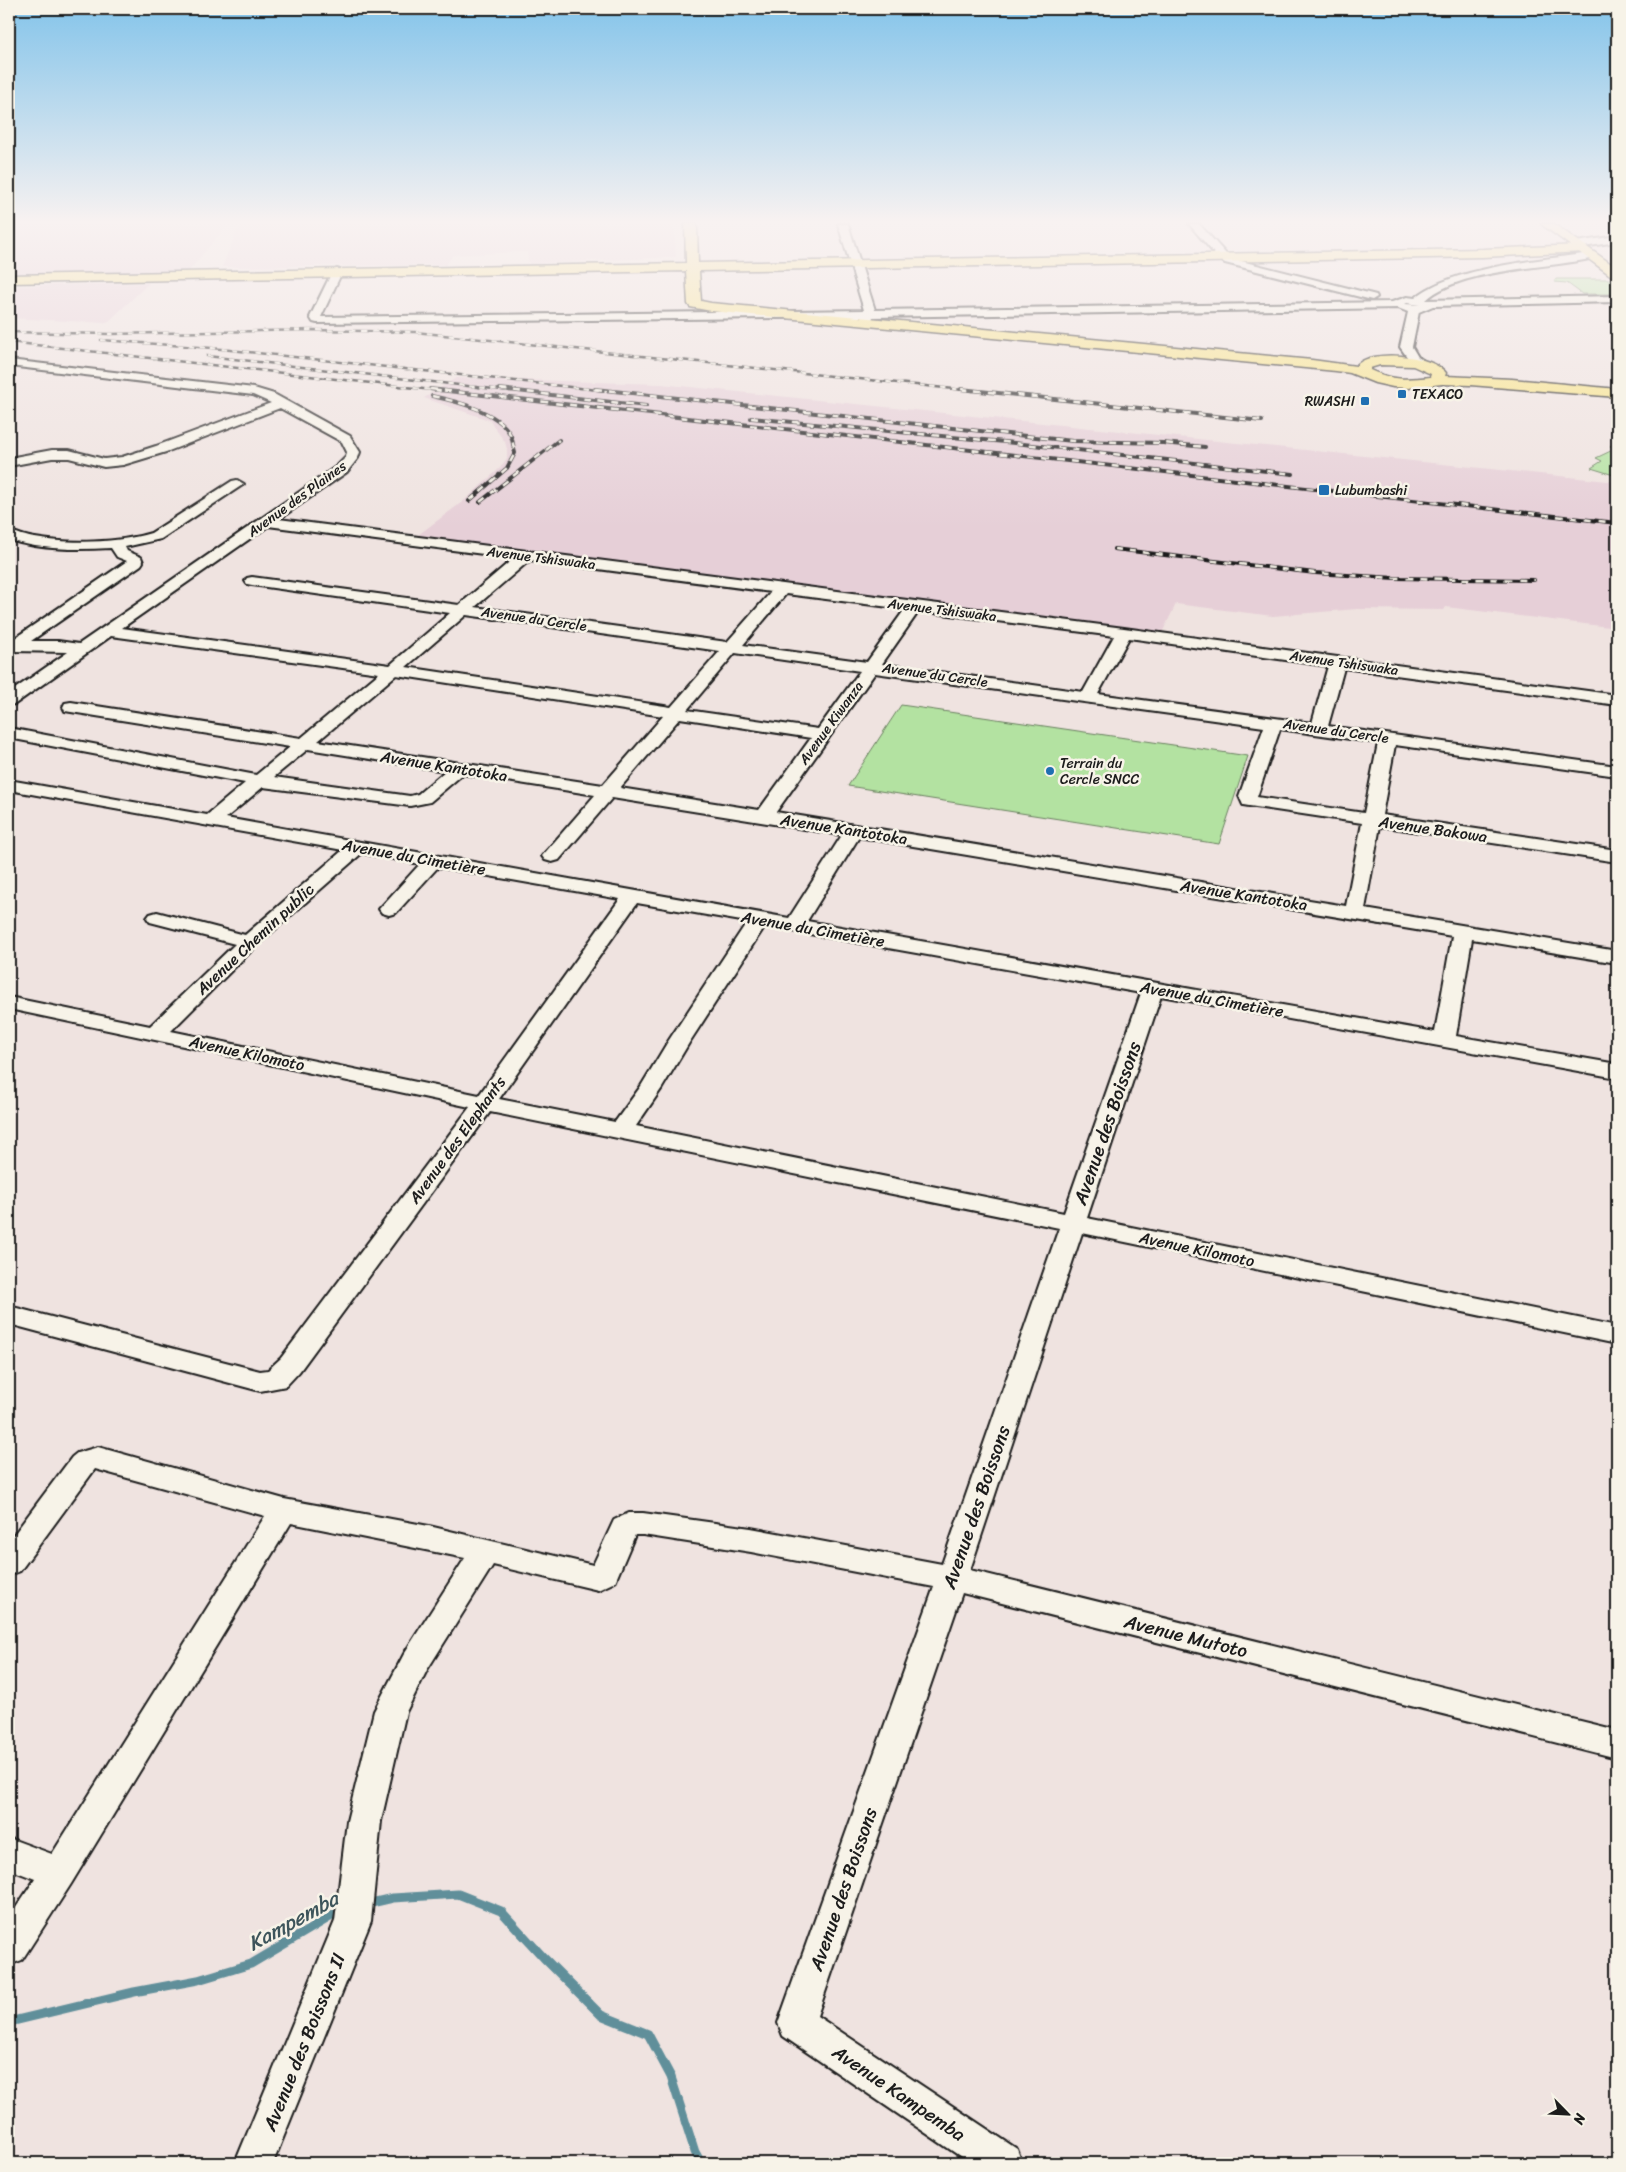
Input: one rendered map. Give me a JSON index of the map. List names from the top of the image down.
{
  "streets": {
    "street": [
      "Avenue des Plaines",
      "Avenue Tshiswaka",
      "Avenue du Cercle",
      "Avenue Kiwanza",
      "Avenue Kantotoka",
      "Avenue Bakowa",
      "Avenue du Cimetière",
      "Avenue Chemin public",
      "Avenue Kilomoto",
      "Avenue des Boissons",
      "Avenue des Elephants",
      "Avenue Mutoto",
      "Avenue des Boissons II",
      "Avenue Kampemba"
    ]
  },
  "crossings": [
    ["Avenue des Plaines", "Avenue Tshiswaka"],
    ["Avenue Tshiswaka", "Avenue Kiwanza"],
    ["Avenue du Cercle", "Avenue Kiwanza"],
    ["Avenue du Cercle", "Avenue Bakowa"],
    ["Avenue Kiwanza", "Avenue Kantotoka"],
    ["Avenue du Cimetière", "Avenue Chemin public"],
    ["Avenue du Cimetière", "Avenue des Boissons"],
    ["Avenue du Cimetière", "Avenue des Elephants"],
    ["Avenue Chemin public", "Avenue Kilomoto"],
    ["Avenue Kilomoto", "Avenue des Boissons"],
    ["Avenue Kilomoto", "Avenue des Elephants"],
    ["Avenue des Boissons", "Avenue Mutoto"],
    ["Avenue des Boissons", "Avenue Kampemba"],
    ["Avenue Mutoto", "Avenue des Boissons II"]
  ],
  "water": ["Kampemba"],
  "places": {
    "transit": ["TEXACO", "RWASHI", "Lubumbashi"],
    "other": ["Terrain du Cercle SNCC"]
  },
  "north": "bottom right"
}
